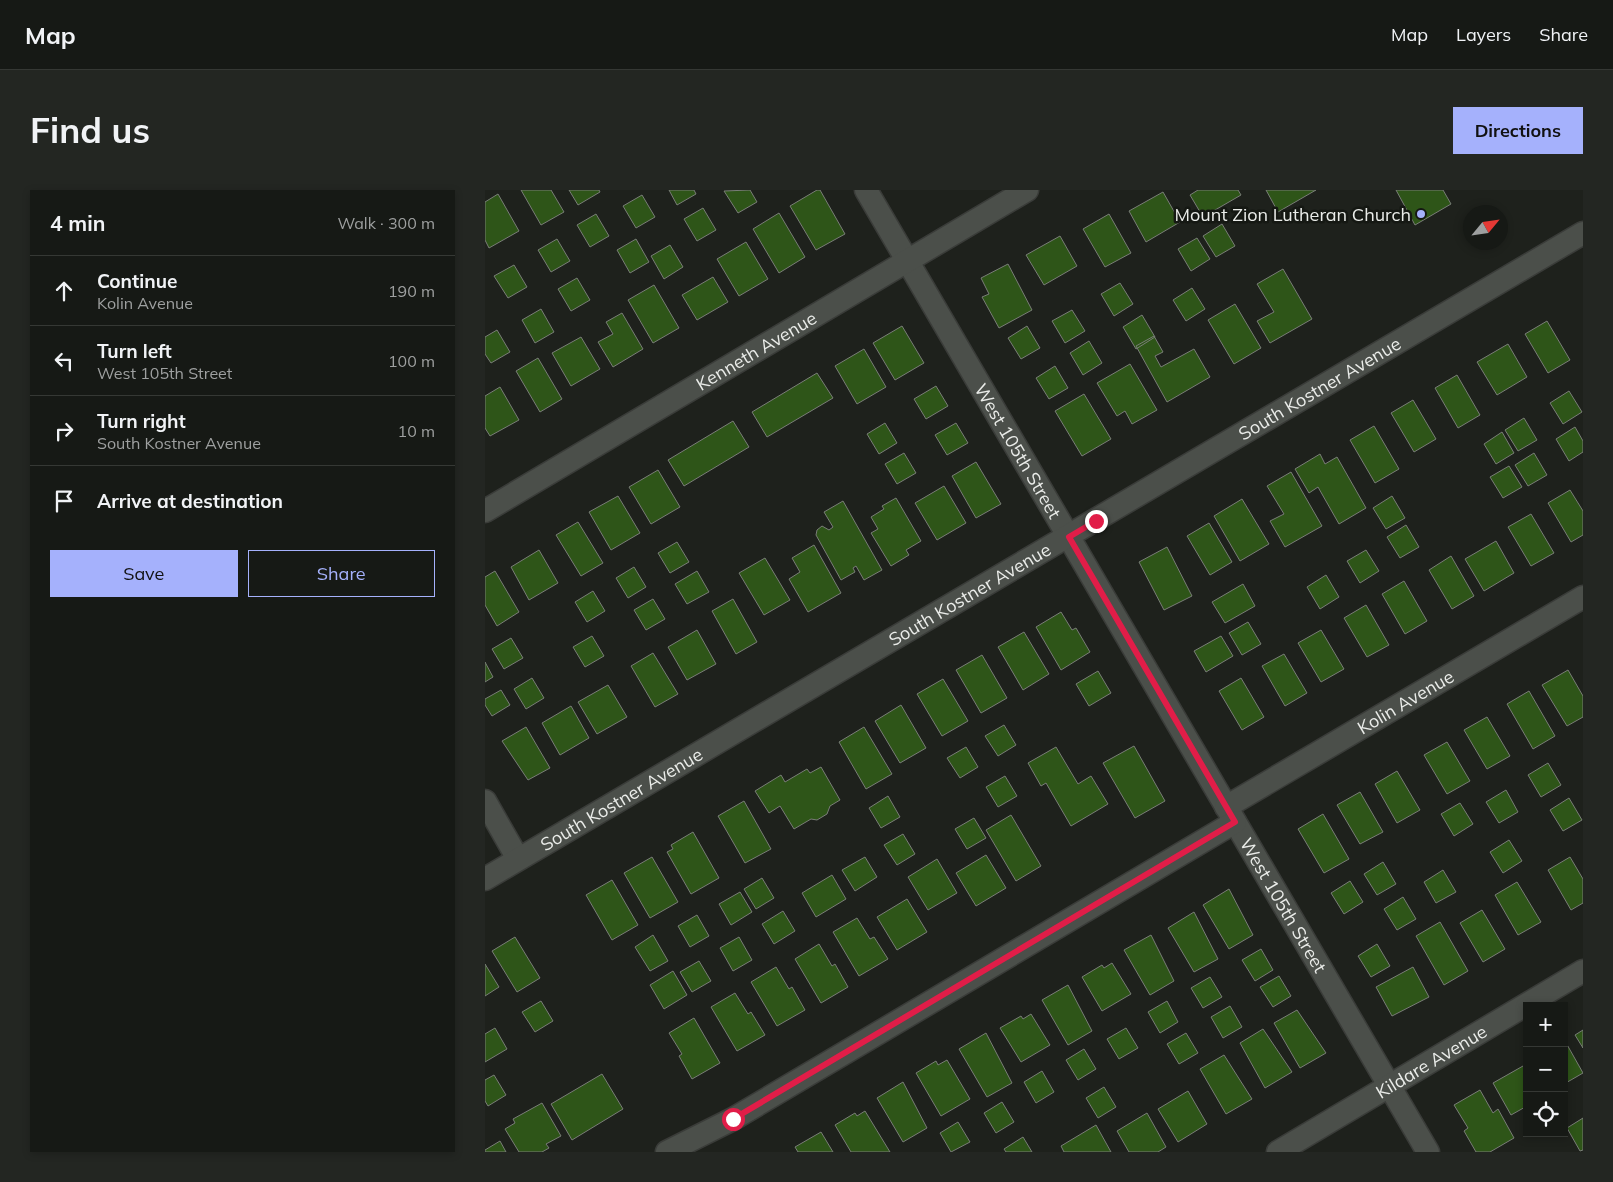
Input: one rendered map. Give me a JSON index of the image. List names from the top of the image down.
{
  "streets": {
    "street": [
      "Kenneth Avenue",
      "South Kostner Avenue",
      "West 105th Street",
      "Kolin Avenue",
      "Kildare Avenue"
    ]
  },
  "crossings": [
    ["Kenneth Avenue", "West 105th Street"],
    ["South Kostner Avenue", "West 105th Street"],
    ["West 105th Street", "Kolin Avenue"],
    ["West 105th Street", "Kildare Avenue"]
  ],
  "places": ["Mount Zion Lutheran Church"],
  "north": "top right",
  "page": {
    "header": "Map",
    "nav": ["Map", "Layers", "Share"],
    "buttons": [
      "Directions",
      ["Save", "Share"]
    ],
    "title": "Find us",
    "heading": ["4 min", "Walk · 300 m"],
    "list": [
      ["Continue", "Kolin Avenue", "190 m"],
      ["Turn left", "West 105th Street", "100 m"],
      ["Turn right", "South Kostner Avenue", "10 m"],
      "Arrive at destination"
    ],
    "map_buttons": ["+", "−"]
  }
}
